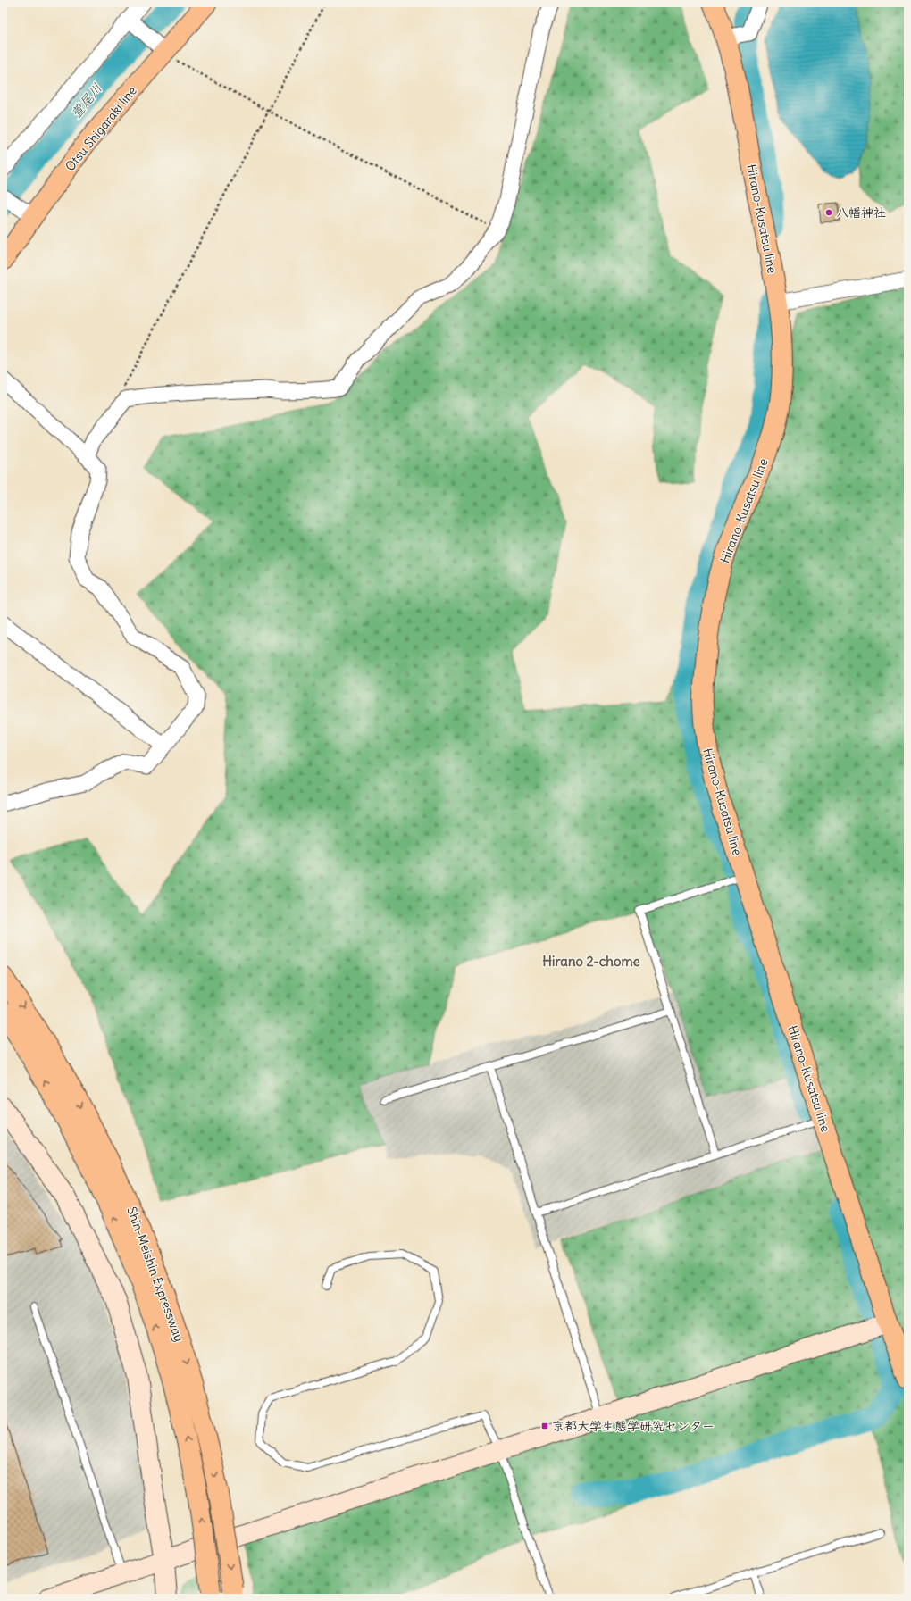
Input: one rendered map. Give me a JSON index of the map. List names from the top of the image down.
{
  "streets": {
    "main road": ["Otsu Shigaraki line", "Hirano-Kusatsu line", "Shin-Meishin Expressway"]
  },
  "districts": ["Hirano 2-chome"],
  "water": ["萱尾川"],
  "places": {
    "other": ["八幡神社"],
    "transit": ["京都大学生態学研究センター"]
  }
}
